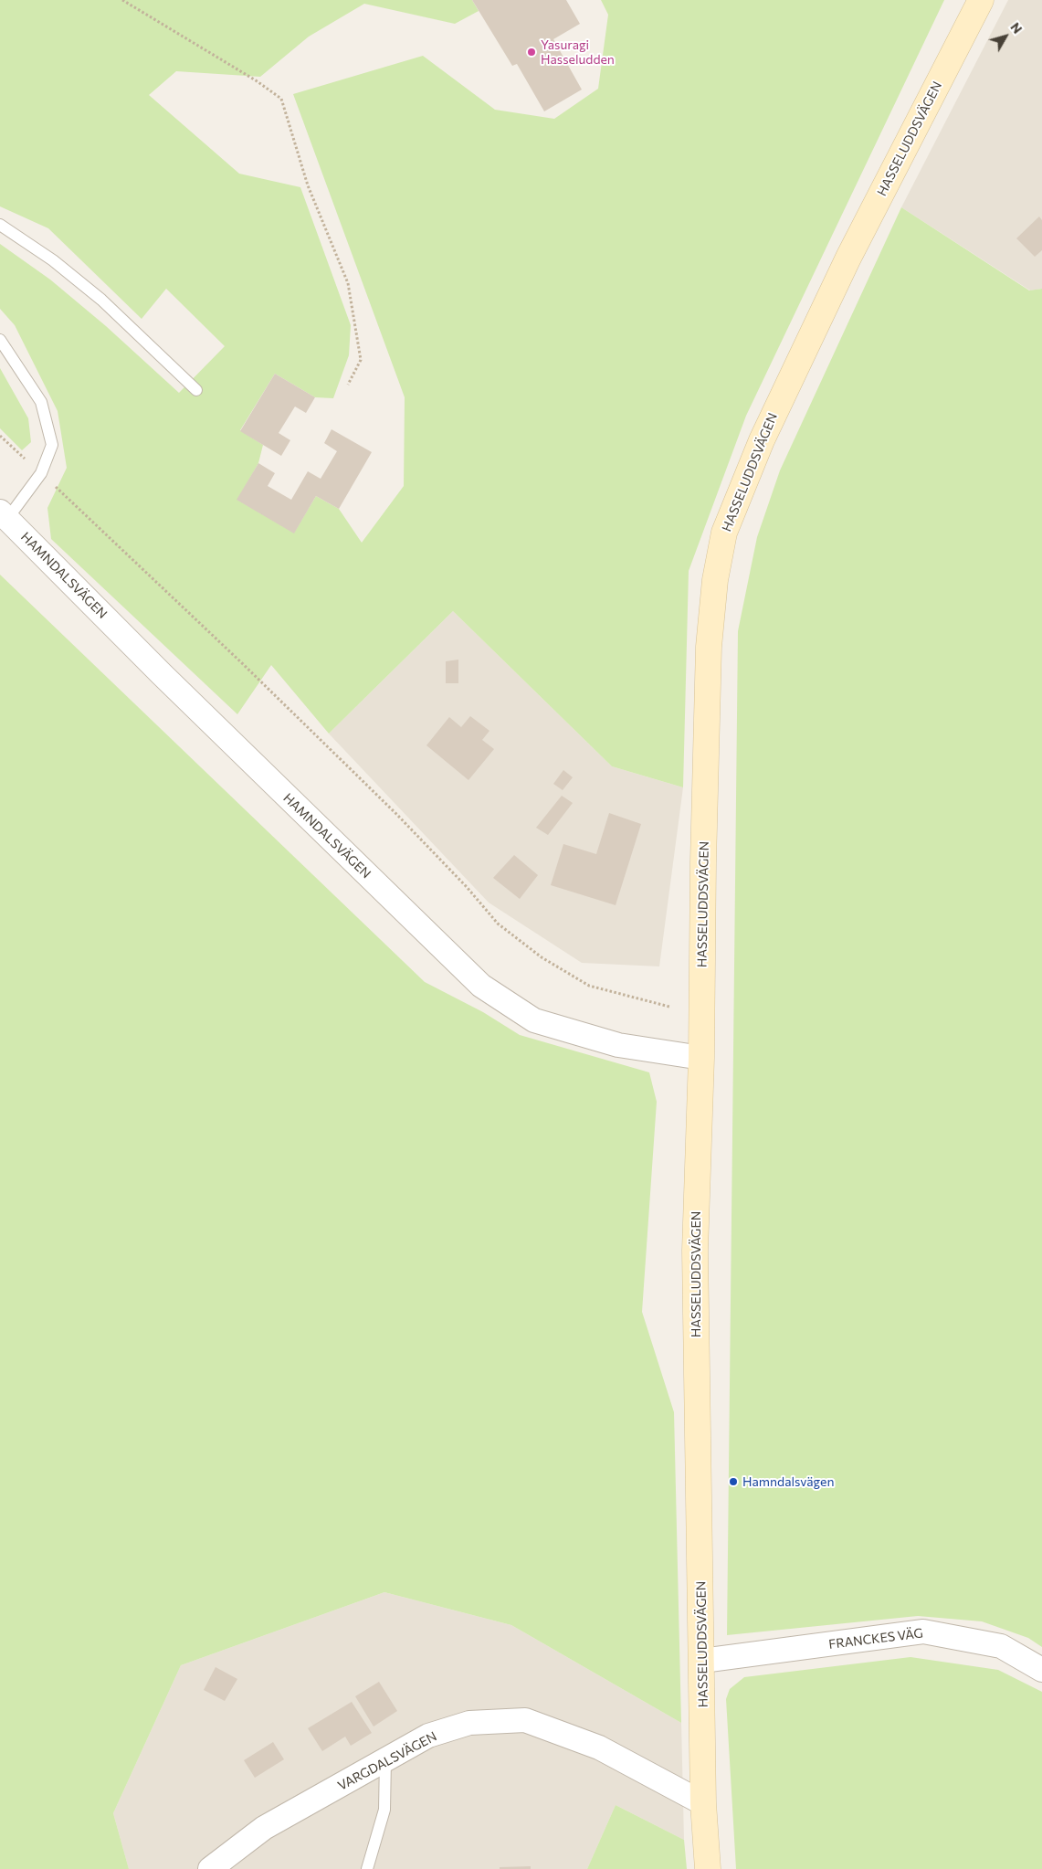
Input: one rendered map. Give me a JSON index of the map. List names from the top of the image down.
{
  "streets": {
    "street": [
      "HASSELUDDSVÄGEN",
      "HAMNDALSVÄGEN",
      "FRANCKES VÄG",
      "VARGDALSVÄGEN"
    ]
  },
  "crossings": [
    ["HASSELUDDSVÄGEN", "HAMNDALSVÄGEN"],
    ["HASSELUDDSVÄGEN", "FRANCKES VÄG"],
    ["HASSELUDDSVÄGEN", "VARGDALSVÄGEN"]
  ],
  "places": ["Yasuragi Hasseludden", "Hamndalsvägen"],
  "north": "top right"
}
